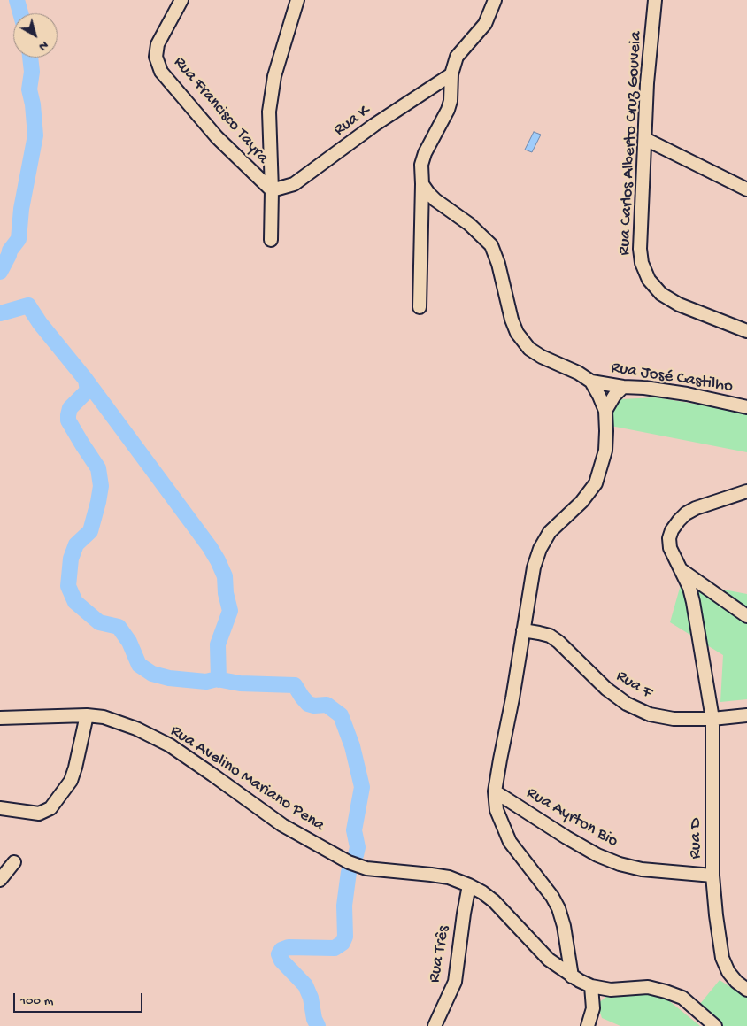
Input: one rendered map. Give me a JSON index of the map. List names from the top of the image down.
{
  "streets": {
    "street": [
      "Rua Francisco Tayra",
      "Rua K",
      "Rua Carlos Alberto Cruz Gouveia",
      "Rua José Castilho",
      "Rua F",
      "Rua Avelino Mariano Pena",
      "Rua Ayrton Bio",
      "Rua D",
      "Rua Três"
    ]
  },
  "crossings": [
    ["Rua Francisco Tayra", "Rua K"],
    ["Rua F", "Rua D"],
    ["Rua Avelino Mariano Pena", "Rua Três"],
    ["Rua Ayrton Bio", "Rua D"]
  ],
  "scale_bar": "100 m",
  "north": "bottom right"
}
